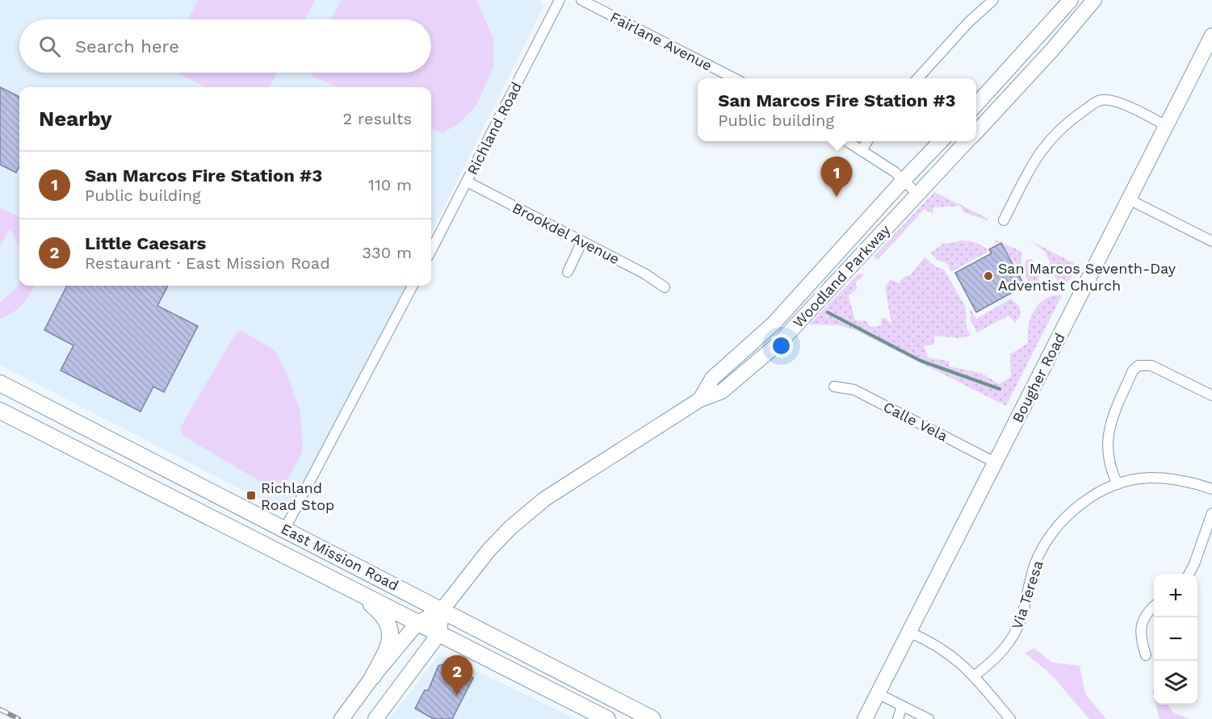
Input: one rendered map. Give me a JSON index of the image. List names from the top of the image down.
{
  "streets": {
    "main road": ["Woodland Parkway", "Bougher Road", "East Mission Road"],
    "street": [
      "Fairlane Avenue",
      "Richland Road",
      "Brookdel Avenue",
      "Calle Vela",
      "Via Teresa"
    ]
  },
  "crossings": [
    ["Richland Road", "Brookdel Avenue"],
    ["Woodland Parkway", "East Mission Road"],
    ["Bougher Road", "Calle Vela"]
  ],
  "places": {
    "other": ["San Marcos Seventh-Day Adventist Church"],
    "transit": ["Richland Road Stop"]
  },
  "page": {
    "search": "Search here",
    "popup": ["San Marcos Fire Station #3", "Public building"],
    "heading": ["Nearby", "2 results"],
    "list": [
      {
        "mark": "1",
        "name": "San Marcos Fire Station #3",
        "note": "Public building",
        "value": "110 m"
      },
      {
        "mark": "2",
        "name": "Little Caesars",
        "note": "Restaurant · East Mission Road",
        "value": "330 m"
      }
    ],
    "pins": ["1", "2"],
    "map_buttons": ["+", "−"]
  }
}
